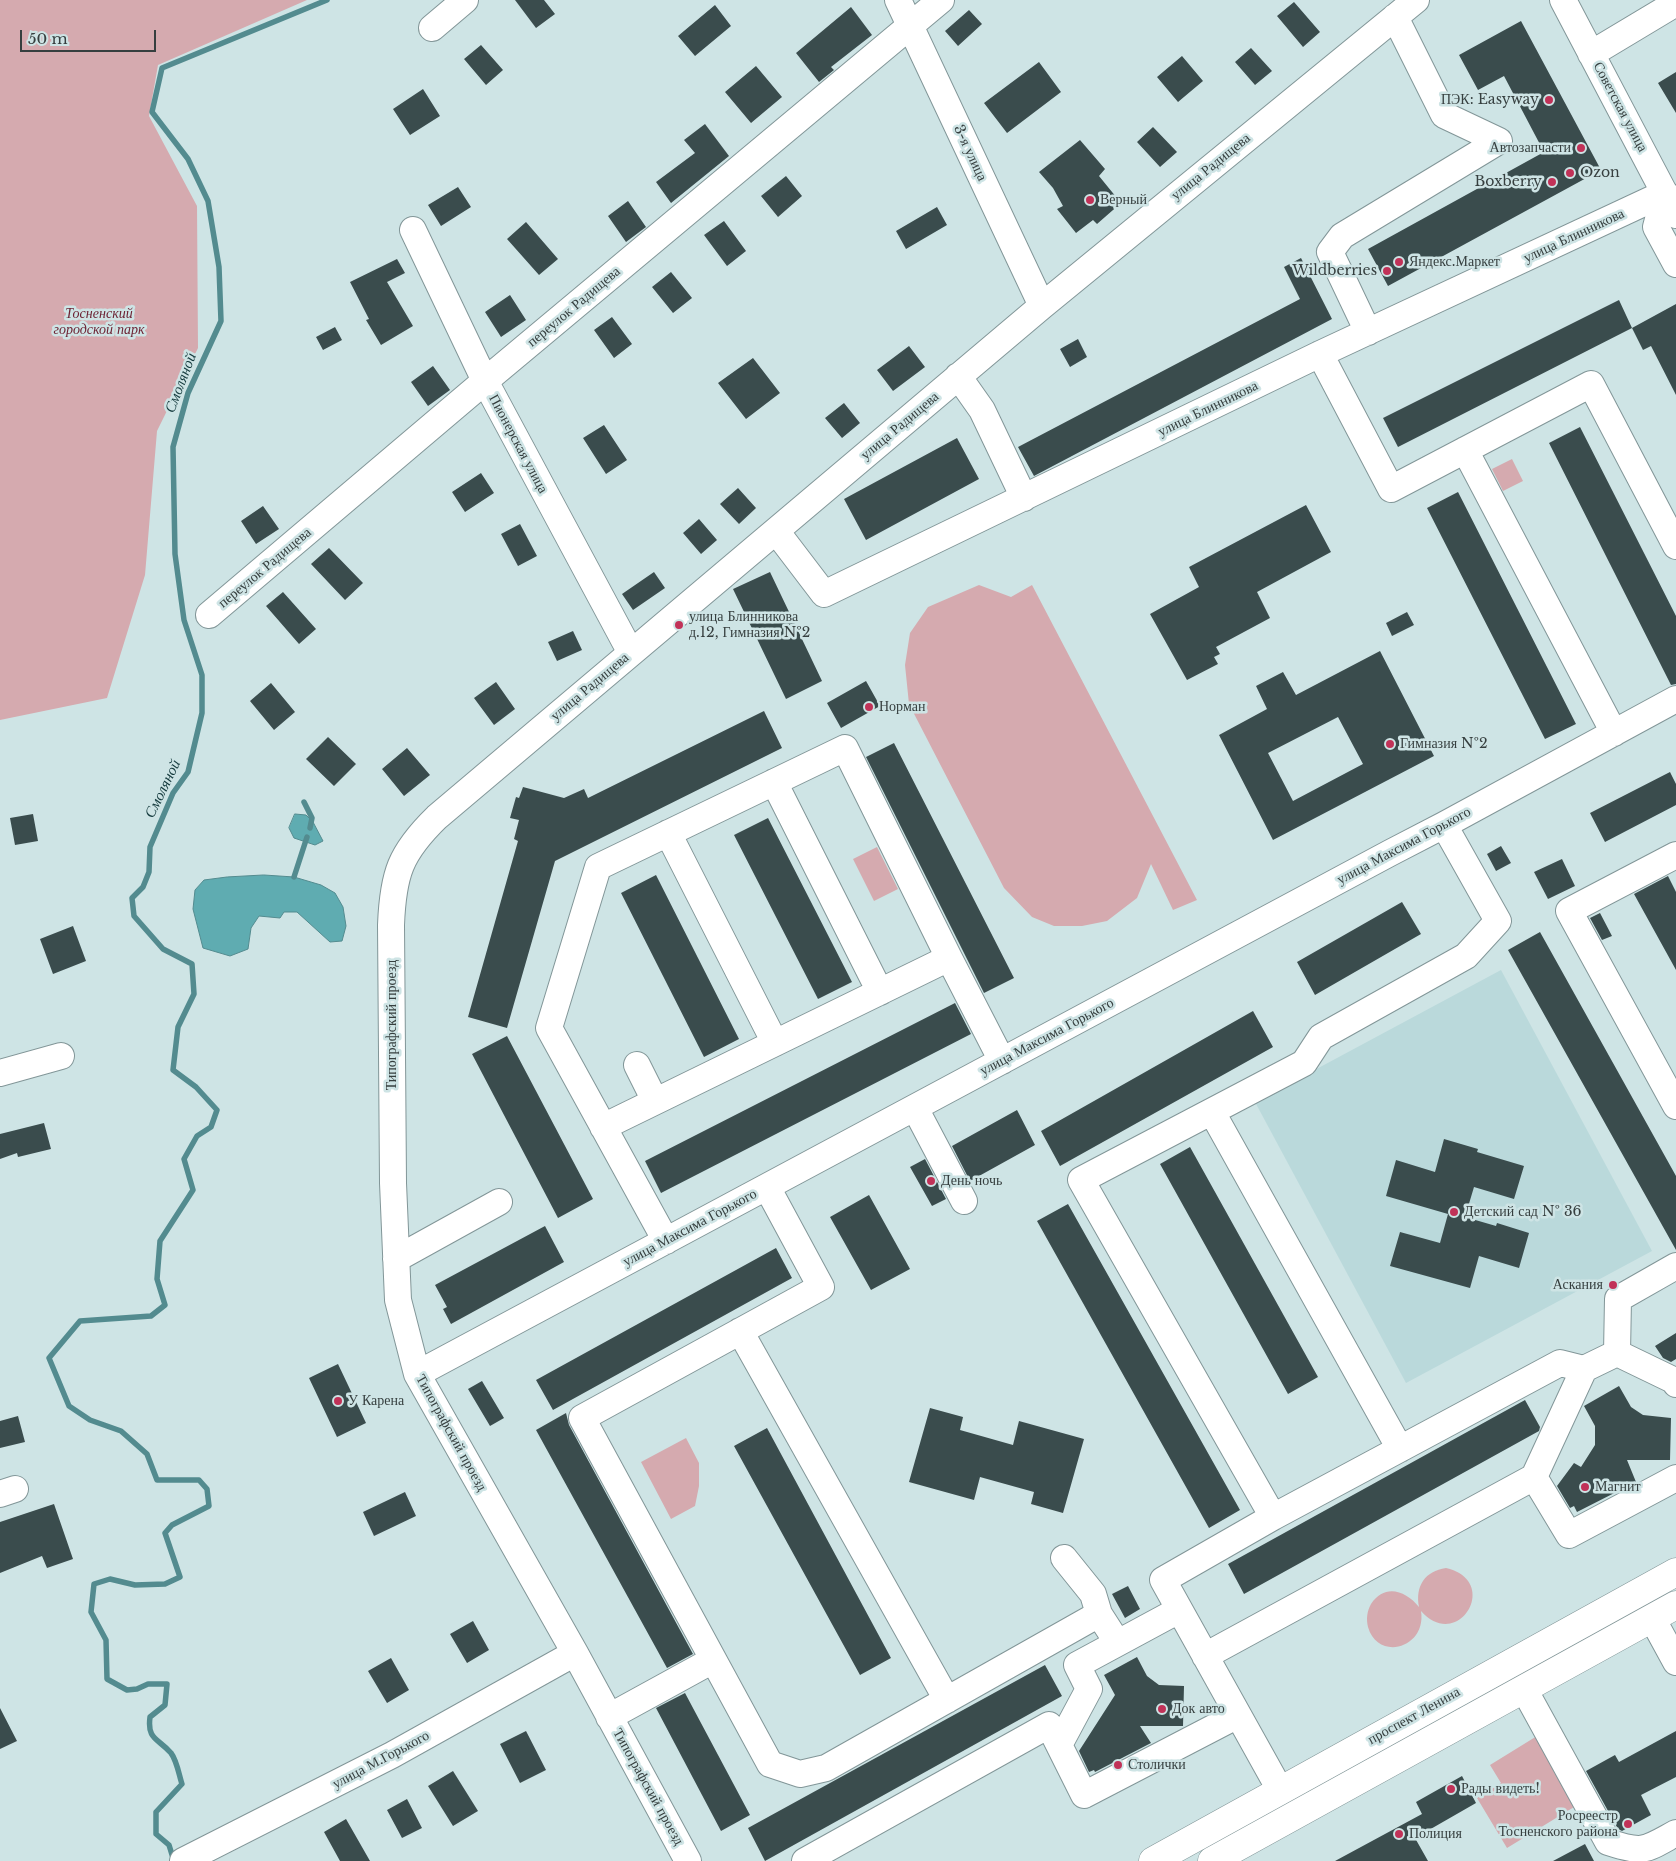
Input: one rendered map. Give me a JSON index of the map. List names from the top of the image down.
{
  "streets": {
    "main road": ["проспект Ленина"],
    "street": [
      "Советская улица",
      "3-я улица",
      "улица Радищева",
      "улица Блинникова",
      "переулок Радищева",
      "Пионерская улица",
      "улица Максима Горького",
      "Типографский проезд",
      "улица М.Горького"
    ]
  },
  "crossings": [
    ["Советская улица", "улица Блинникова"],
    ["3-я улица", "улица Радищева"],
    ["3-я улица", "переулок Радищева"],
    ["улица Радищева", "улица Блинникова"],
    ["улица Радищева", "Пионерская улица"],
    ["улица Радищева", "Типографский проезд"],
    ["переулок Радищева", "Пионерская улица"],
    ["улица Максима Горького", "Типографский проезд"],
    ["Типографский проезд", "улица М.Горького"]
  ],
  "water": ["Смоляной"],
  "parks": ["Тосненский городской парк"],
  "places": [
    "ПЭК: Easyway",
    "Автозапчасти",
    "Ozon",
    "Boxberry",
    "Верный",
    "Яндекс.Маркет",
    "Wildberries",
    "улица Блинникова д.12, Гимназия №2",
    "Норман",
    "Гимназия №2",
    "День ночь",
    "Детский сад № 36",
    "Аскания",
    "У Карена",
    "Магнит",
    "Док авто",
    "Столички",
    "Рады видеть!",
    "Росреестр Тосненского района",
    "Полиция"
  ],
  "scale_bar": "50 m"
}
